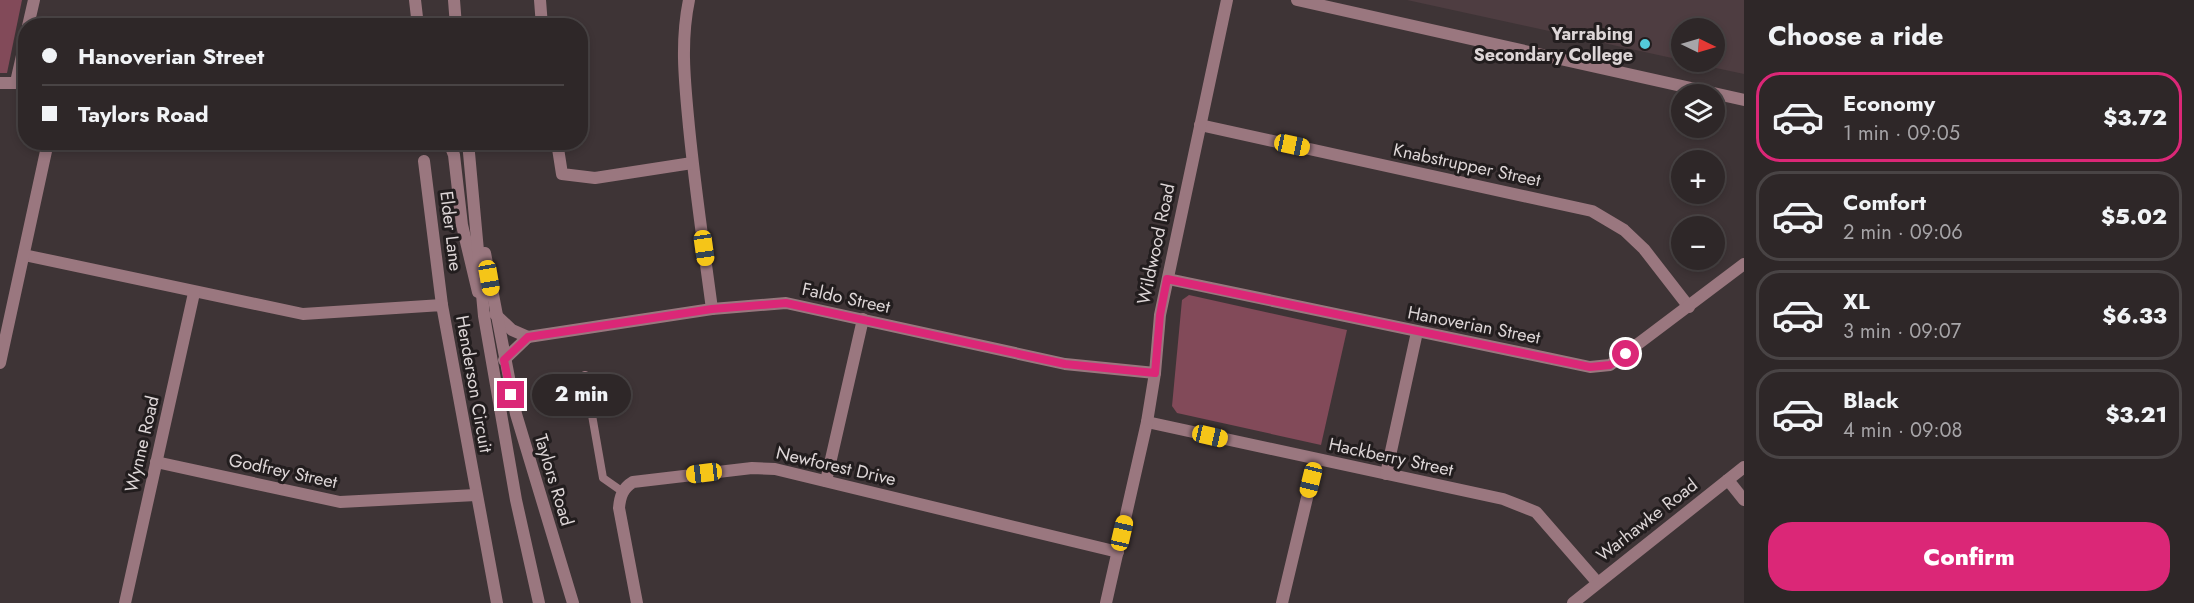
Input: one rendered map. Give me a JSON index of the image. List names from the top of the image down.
{
  "streets": {
    "street": [
      "Knabstrupper Street",
      "Elder Lane",
      "Wildwood Road",
      "Faldo Street",
      "Hanoverian Street",
      "Henderson Circuit",
      "Wynne Road",
      "Hackberry Street",
      "Newforest Drive",
      "Godfrey Street",
      "Taylors Road",
      "Warhawke Road"
    ]
  },
  "crossings": [
    ["Knabstrupper Street", "Wildwood Road"],
    ["Knabstrupper Street", "Hanoverian Street"],
    ["Elder Lane", "Henderson Circuit"],
    ["Wildwood Road", "Faldo Street"],
    ["Wildwood Road", "Hanoverian Street"],
    ["Wildwood Road", "Hackberry Street"],
    ["Wildwood Road", "Newforest Drive"],
    ["Henderson Circuit", "Wynne Road"],
    ["Henderson Circuit", "Godfrey Street"],
    ["Wynne Road", "Godfrey Street"],
    ["Hackberry Street", "Warhawke Road"]
  ],
  "places": ["Yarrabing Secondary College"],
  "north": "right",
  "page": {
    "heading": "Choose a ride",
    "map_buttons": ["+", "−"],
    "banner": ["Hanoverian Street", "Taylors Road"],
    "list": [
      {
        "name": "Economy",
        "note": "1 min · 09:05",
        "value": "$3.72"
      },
      {
        "name": "Comfort",
        "note": "2 min · 09:06",
        "value": "$5.02"
      },
      {
        "name": "XL",
        "note": "3 min · 09:07",
        "value": "$6.33"
      },
      {
        "name": "Black",
        "note": "4 min · 09:08",
        "value": "$3.21"
      }
    ],
    "bubble": "2 min",
    "buttons": "Confirm"
  }
}
